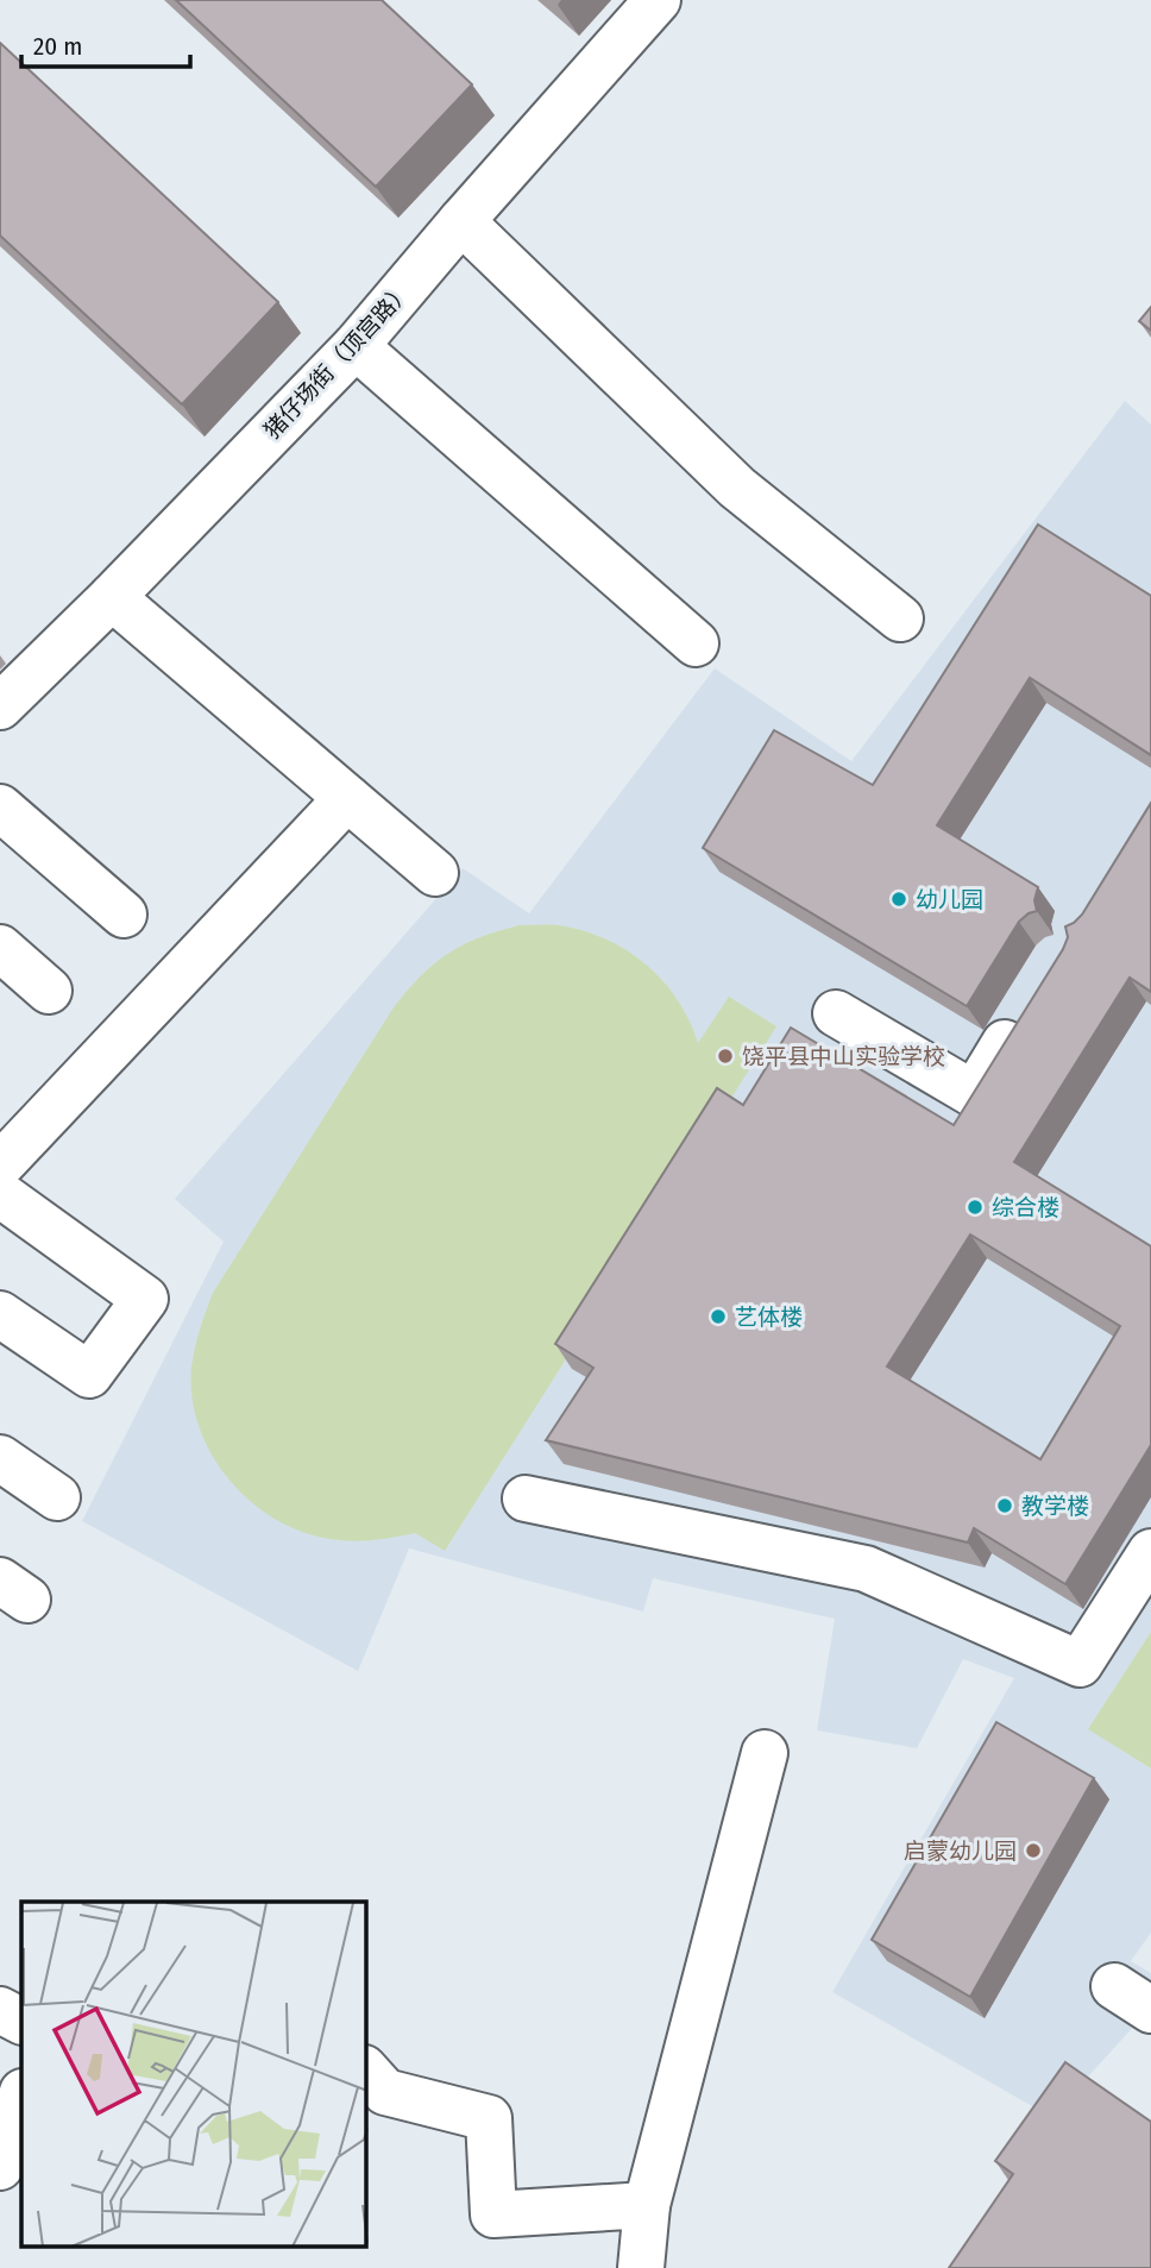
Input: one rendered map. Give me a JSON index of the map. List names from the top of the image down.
{
  "streets": {
    "street": ["猪仔场街（顶宫路）"]
  },
  "places": [
    "幼儿园",
    "饶平县中山实验学校",
    "综合楼",
    "艺体楼",
    "教学楼",
    "启蒙幼儿园"
  ],
  "scale_bar": "20 m"
}
